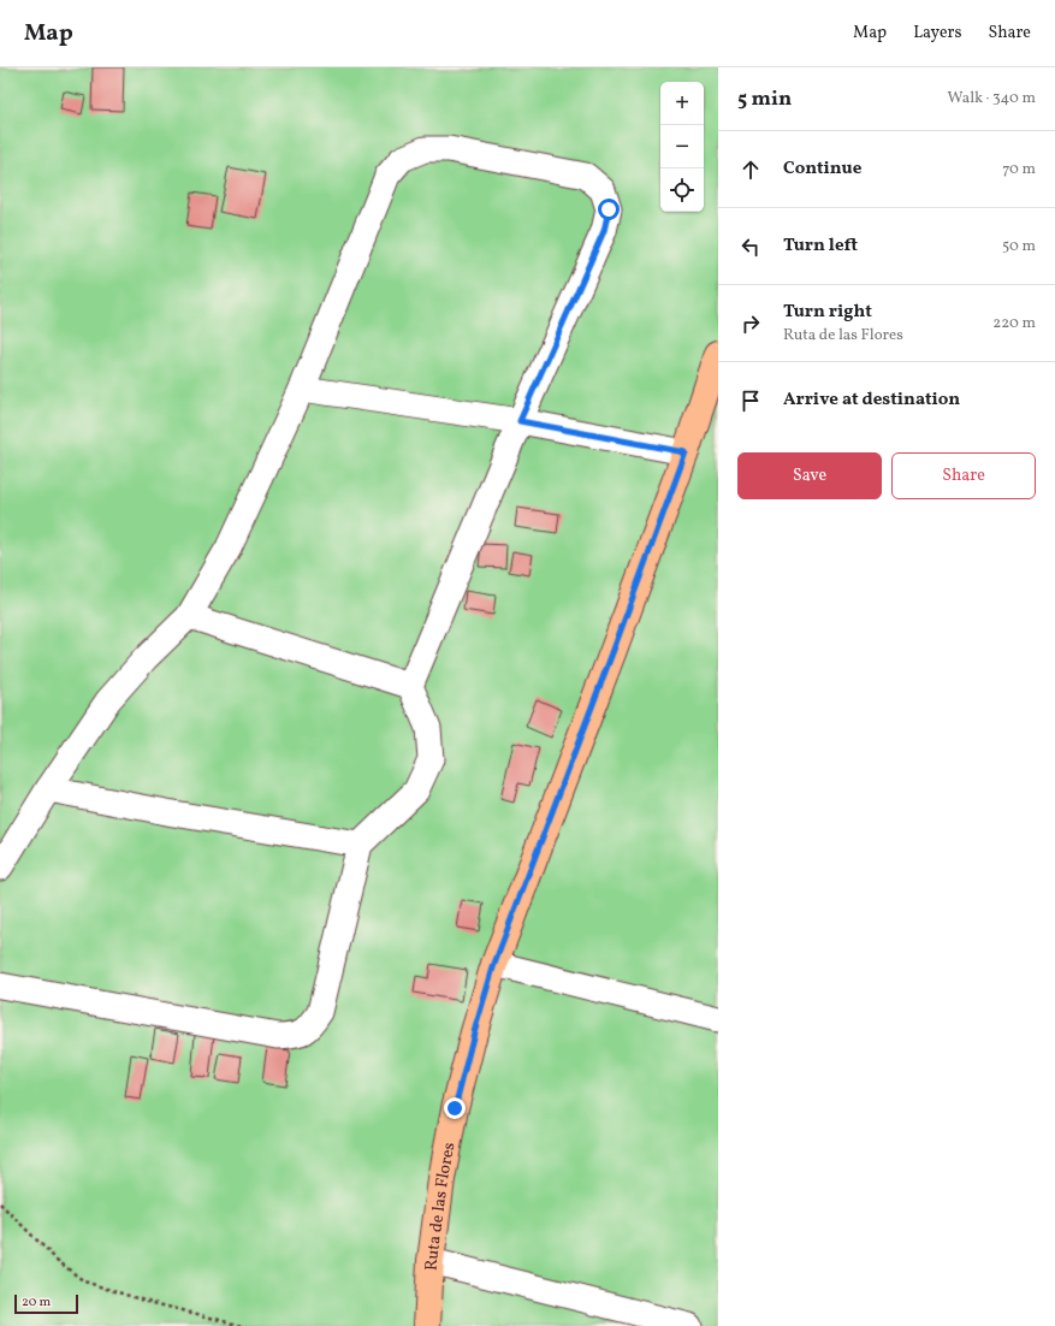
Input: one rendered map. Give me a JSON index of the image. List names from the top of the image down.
{
  "streets": {
    "main road": ["Ruta de las Flores"]
  },
  "scale_bar": "20 m",
  "page": {
    "header": "Map",
    "nav": ["Map", "Layers", "Share"],
    "heading": ["5 min", "Walk · 340 m"],
    "map_buttons": ["+", "−"],
    "list": [
      ["Continue", "70 m"],
      ["Turn left", "50 m"],
      ["Turn right", "Ruta de las Flores", "220 m"],
      "Arrive at destination"
    ],
    "buttons": ["Save", "Share"],
    "scale": "20 m"
  }
}
